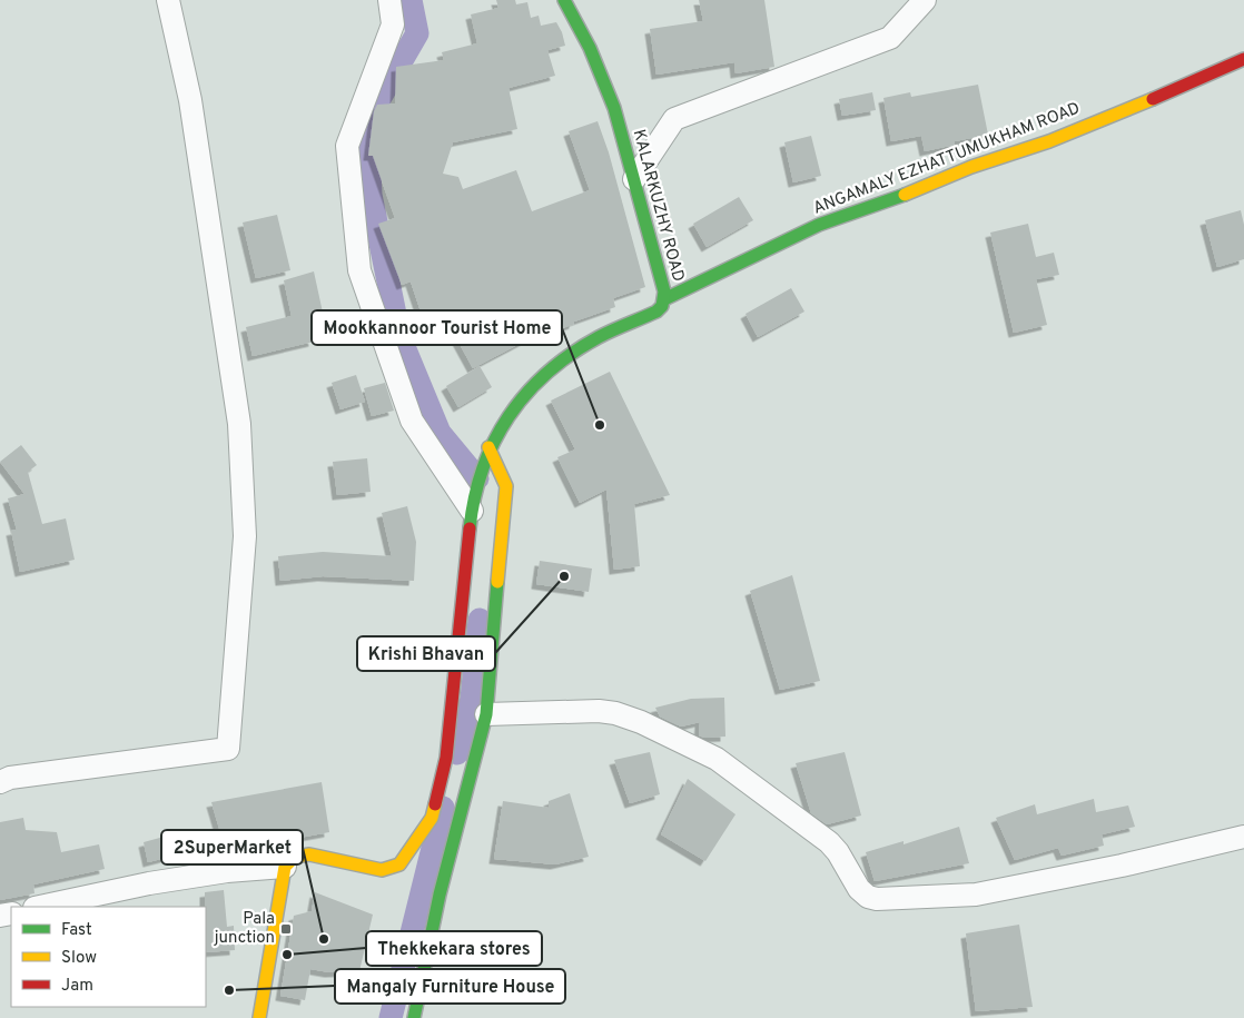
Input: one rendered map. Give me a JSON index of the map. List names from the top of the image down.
{
  "streets": {
    "main road": ["ANGAMALY EZHATTUMUKHAM ROAD", "KALARKUZHY ROAD"]
  },
  "crossings": [
    ["ANGAMALY EZHATTUMUKHAM ROAD", "KALARKUZHY ROAD"]
  ],
  "places": {
    "other": [
      "Mookkannoor Tourist Home",
      "Krishi Bhavan",
      "2SuperMarket",
      "Thekkekara stores",
      "Mangaly Furniture House"
    ],
    "transit": ["Pala junction"]
  },
  "legend": ["Fast", "Slow", "Jam"]
}
